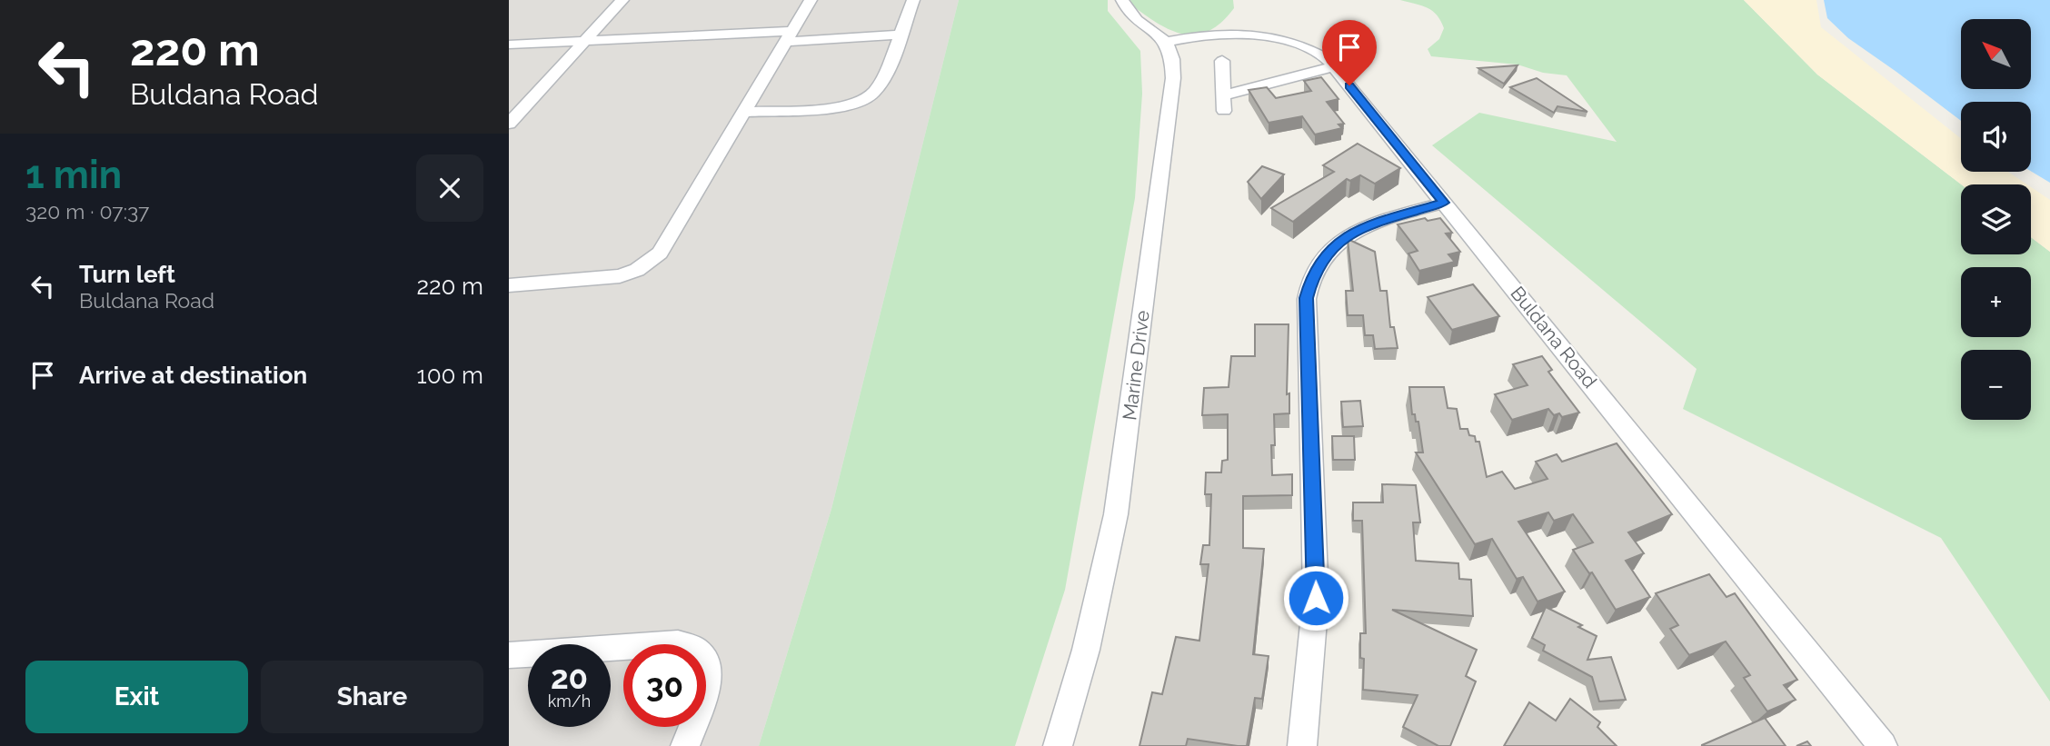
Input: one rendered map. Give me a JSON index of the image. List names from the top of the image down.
{
  "streets": {
    "street": ["Buldana Road", "Marine Drive"]
  },
  "crossings": [
    ["Buldana Road", "Marine Drive"]
  ],
  "north": "top left",
  "page": {
    "turn": ["220 m", "Buldana Road"],
    "map_buttons": ["+", "−"],
    "heading": ["1 min", "320 m · 07:37"],
    "list": [
      {
        "name": "Turn left",
        "note": "Buldana Road",
        "value": "220 m"
      },
      {
        "name": "Arrive at destination",
        "value": "100 m"
      }
    ],
    "speed": "20 km/h",
    "limit": "30",
    "buttons": ["Exit", "Share"]
  }
}
